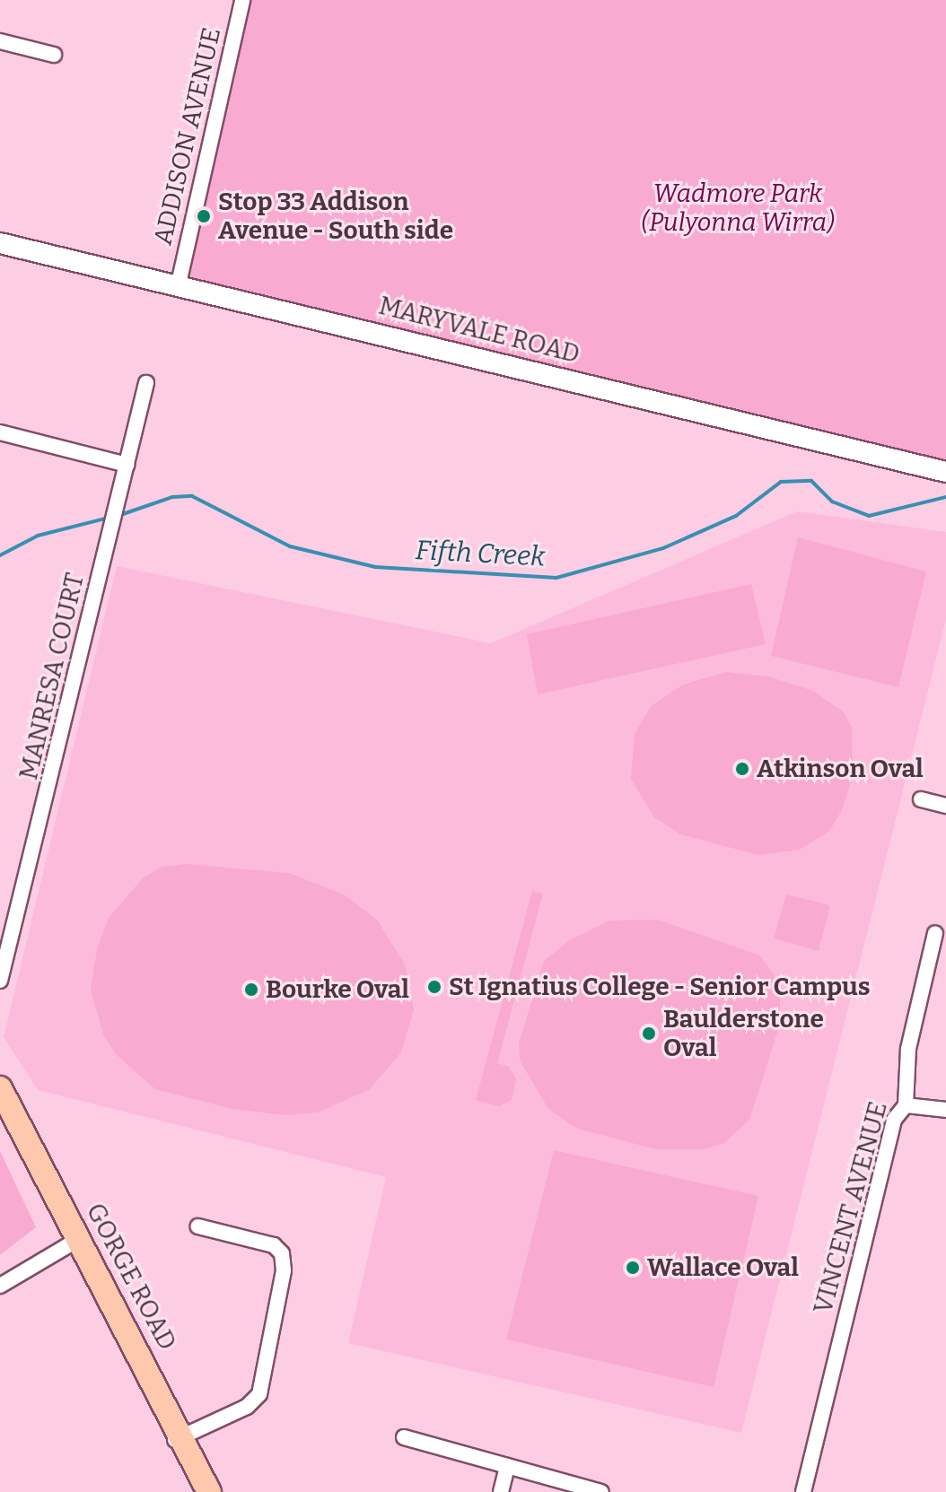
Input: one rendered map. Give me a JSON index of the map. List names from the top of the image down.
{
  "streets": {
    "main road": ["MARYVALE ROAD", "GORGE ROAD"],
    "street": ["ADDISON AVENUE", "MANRESA COURT", "VINCENT AVENUE"]
  },
  "crossings": [
    ["ADDISON AVENUE", "MARYVALE ROAD"]
  ],
  "water": ["Fifth Creek"],
  "parks": ["Wadmore Park (Pulyonna Wirra)"],
  "places": [
    "Stop 33 Addison Avenue - South side",
    "Atkinson Oval",
    "St Ignatius College - Senior Campus",
    "Bourke Oval",
    "Baulderstone Oval",
    "Wallace Oval"
  ]
}
